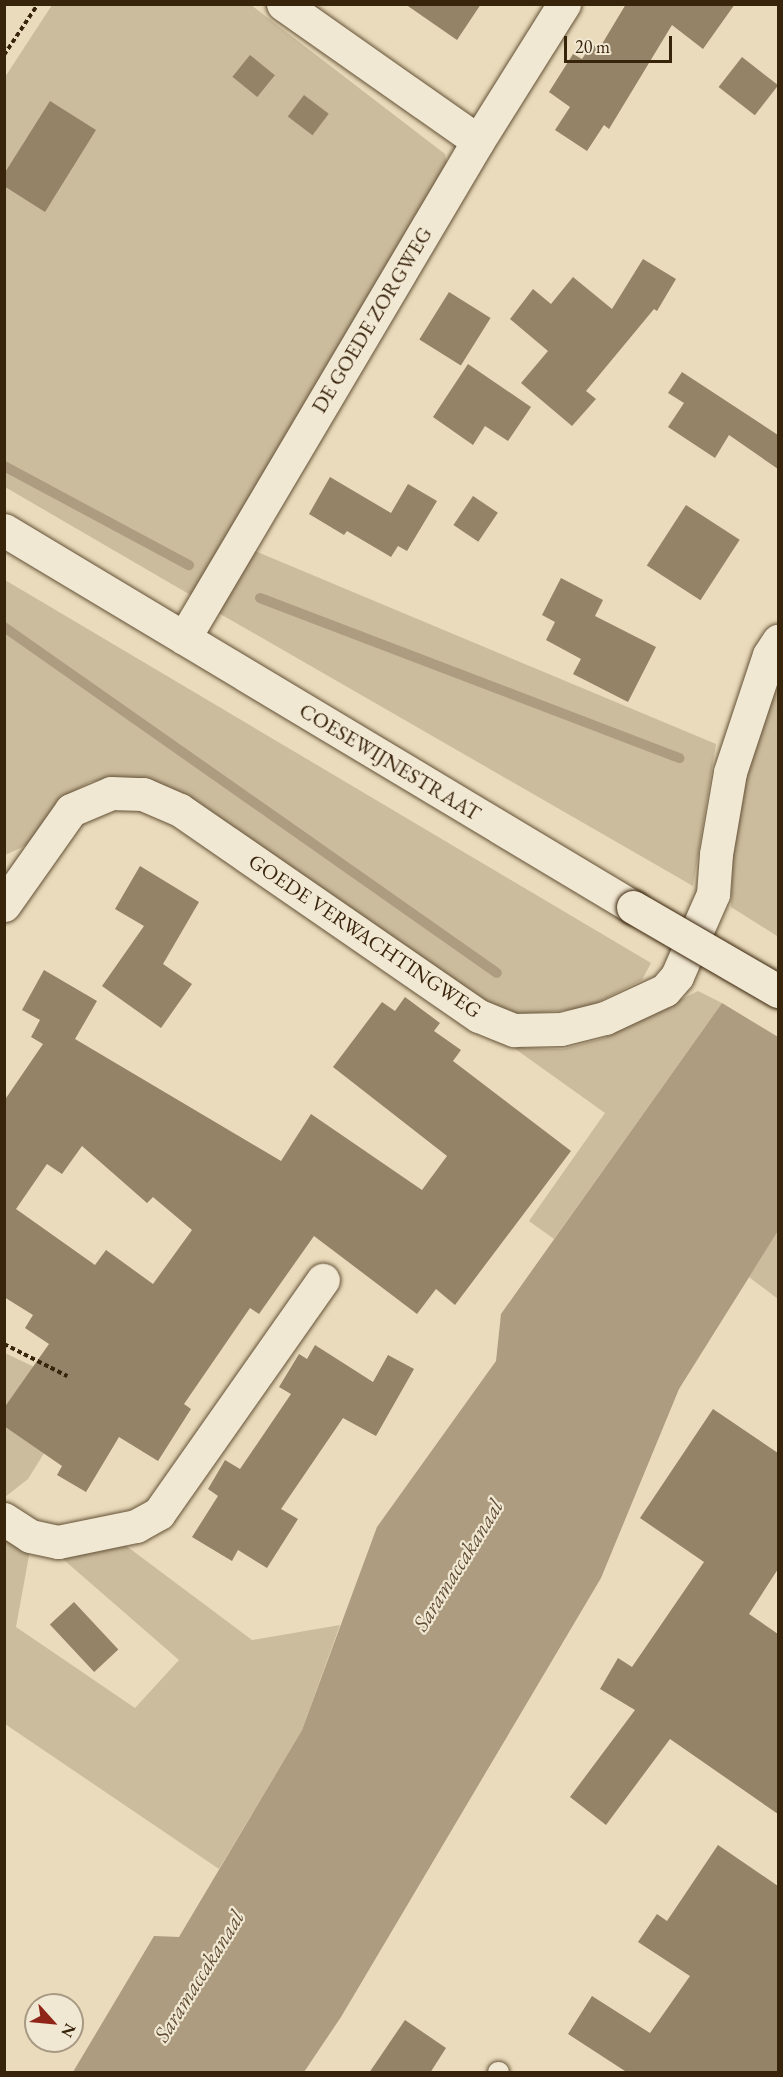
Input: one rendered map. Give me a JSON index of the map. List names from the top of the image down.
{
  "streets": {
    "street": ["DE GOEDE ZORGWEG", "COESEWIJNESTRAAT", "GOEDE VERWACHTINGWEG"]
  },
  "crossings": [
    ["DE GOEDE ZORGWEG", "COESEWIJNESTRAAT"]
  ],
  "water": ["Saramaccakanaal"],
  "scale_bar": "20 m",
  "north": "bottom right"
}
